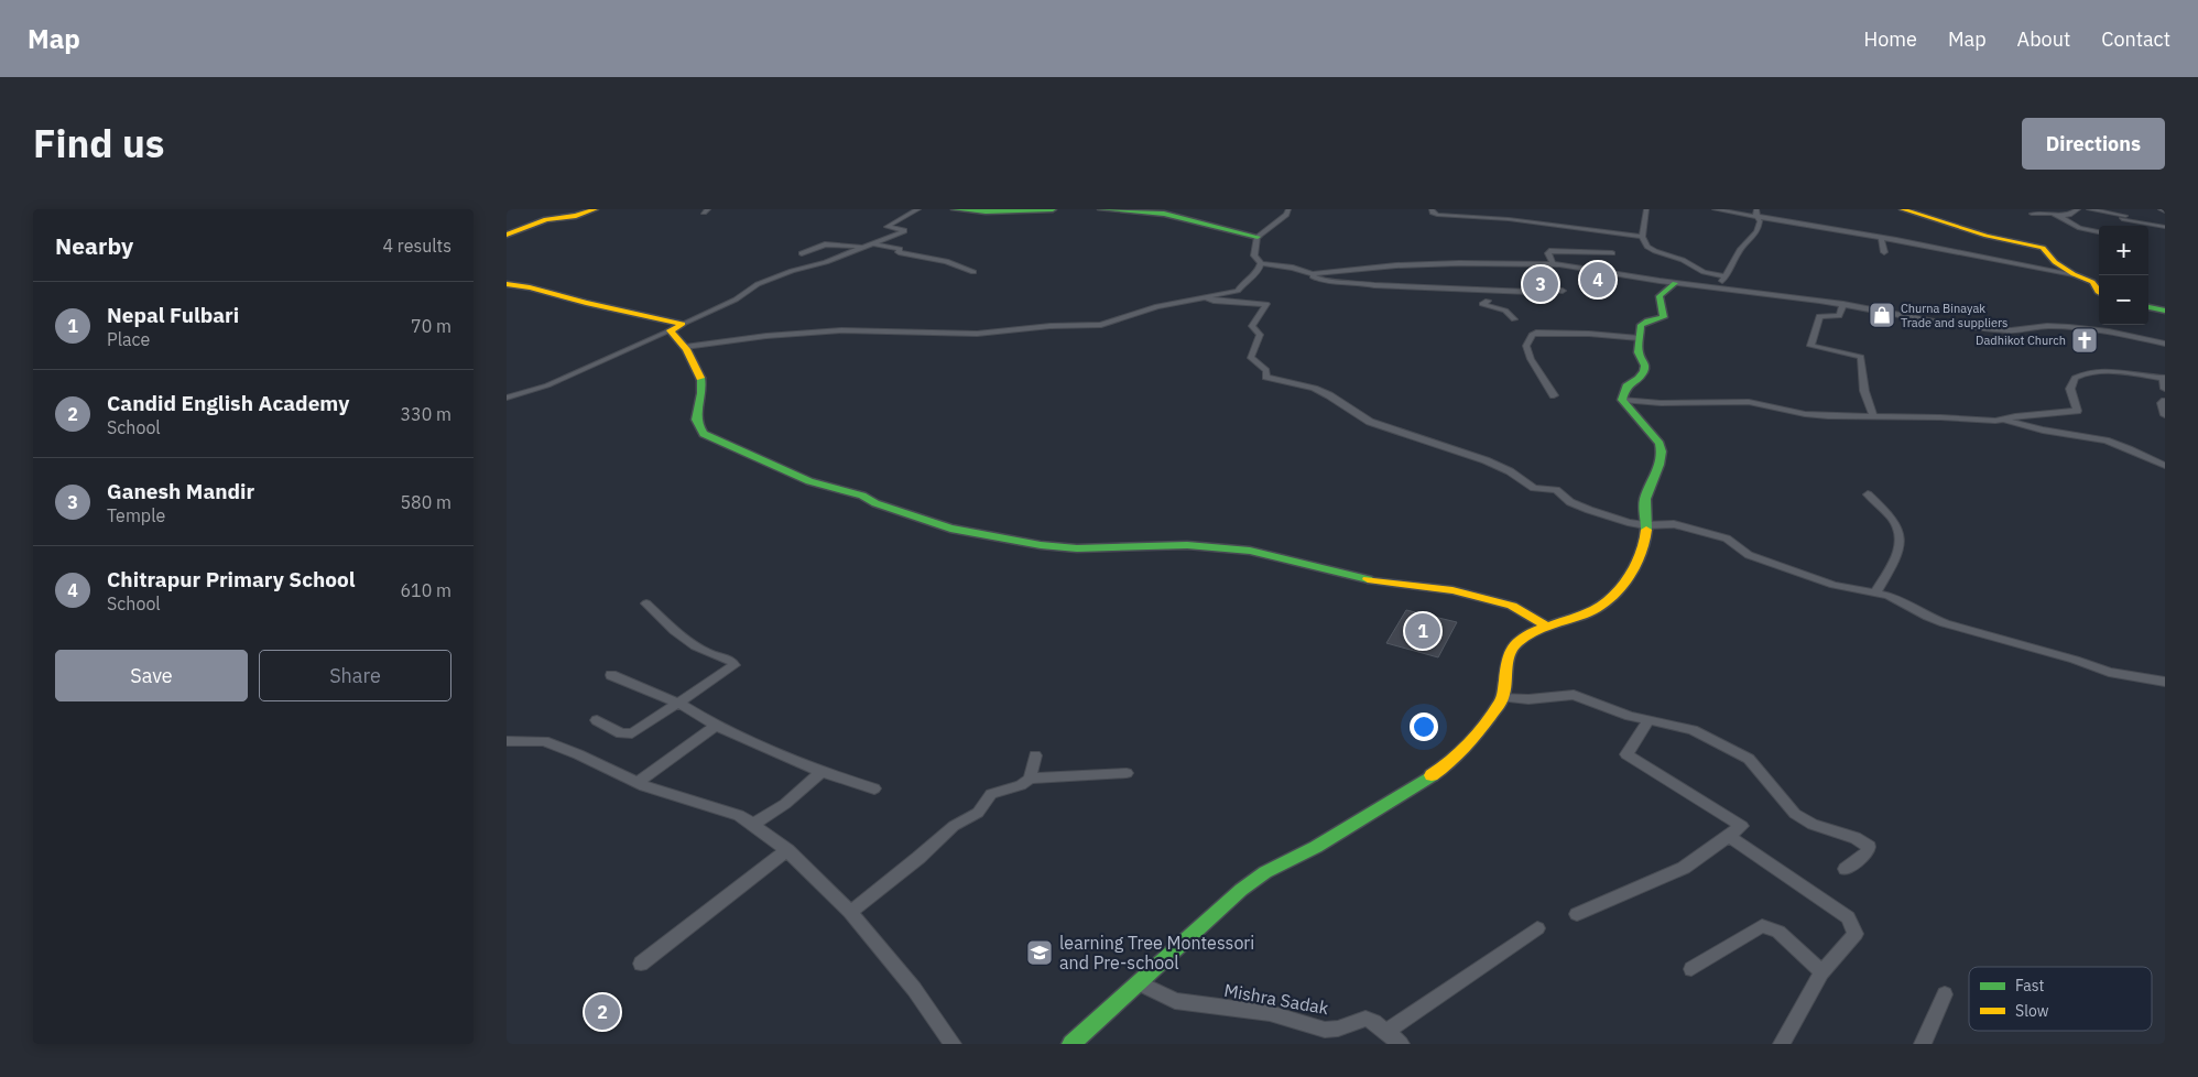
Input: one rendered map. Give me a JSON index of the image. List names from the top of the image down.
{
  "streets": {
    "street": ["Mishra Sadak"]
  },
  "places": {
    "shop": ["Churna Binayak Trade and suppliers"],
    "church": ["Dadhikot Church"],
    "school or university": ["learning Tree Montessori and Pre-school"]
  },
  "legend": ["Fast", "Slow"],
  "page": {
    "header": "Map",
    "nav": [
      "Home",
      "Map",
      "About",
      "Contact"
    ],
    "title": "Find us",
    "buttons": [
      "Directions",
      ["Save", "Share"]
    ],
    "heading": ["Nearby", "4 results"],
    "map_buttons": ["+", "−"],
    "pins": [
      "4",
      "3",
      "1",
      "2"
    ],
    "list": [
      {
        "mark": "1",
        "name": "Nepal Fulbari",
        "note": "Place",
        "value": "70 m"
      },
      {
        "mark": "2",
        "name": "Candid English Academy",
        "note": "School",
        "value": "330 m"
      },
      {
        "mark": "3",
        "name": "Ganesh Mandir",
        "note": "Temple",
        "value": "580 m"
      },
      {
        "mark": "4",
        "name": "Chitrapur Primary School",
        "note": "School",
        "value": "610 m"
      }
    ]
  }
}
